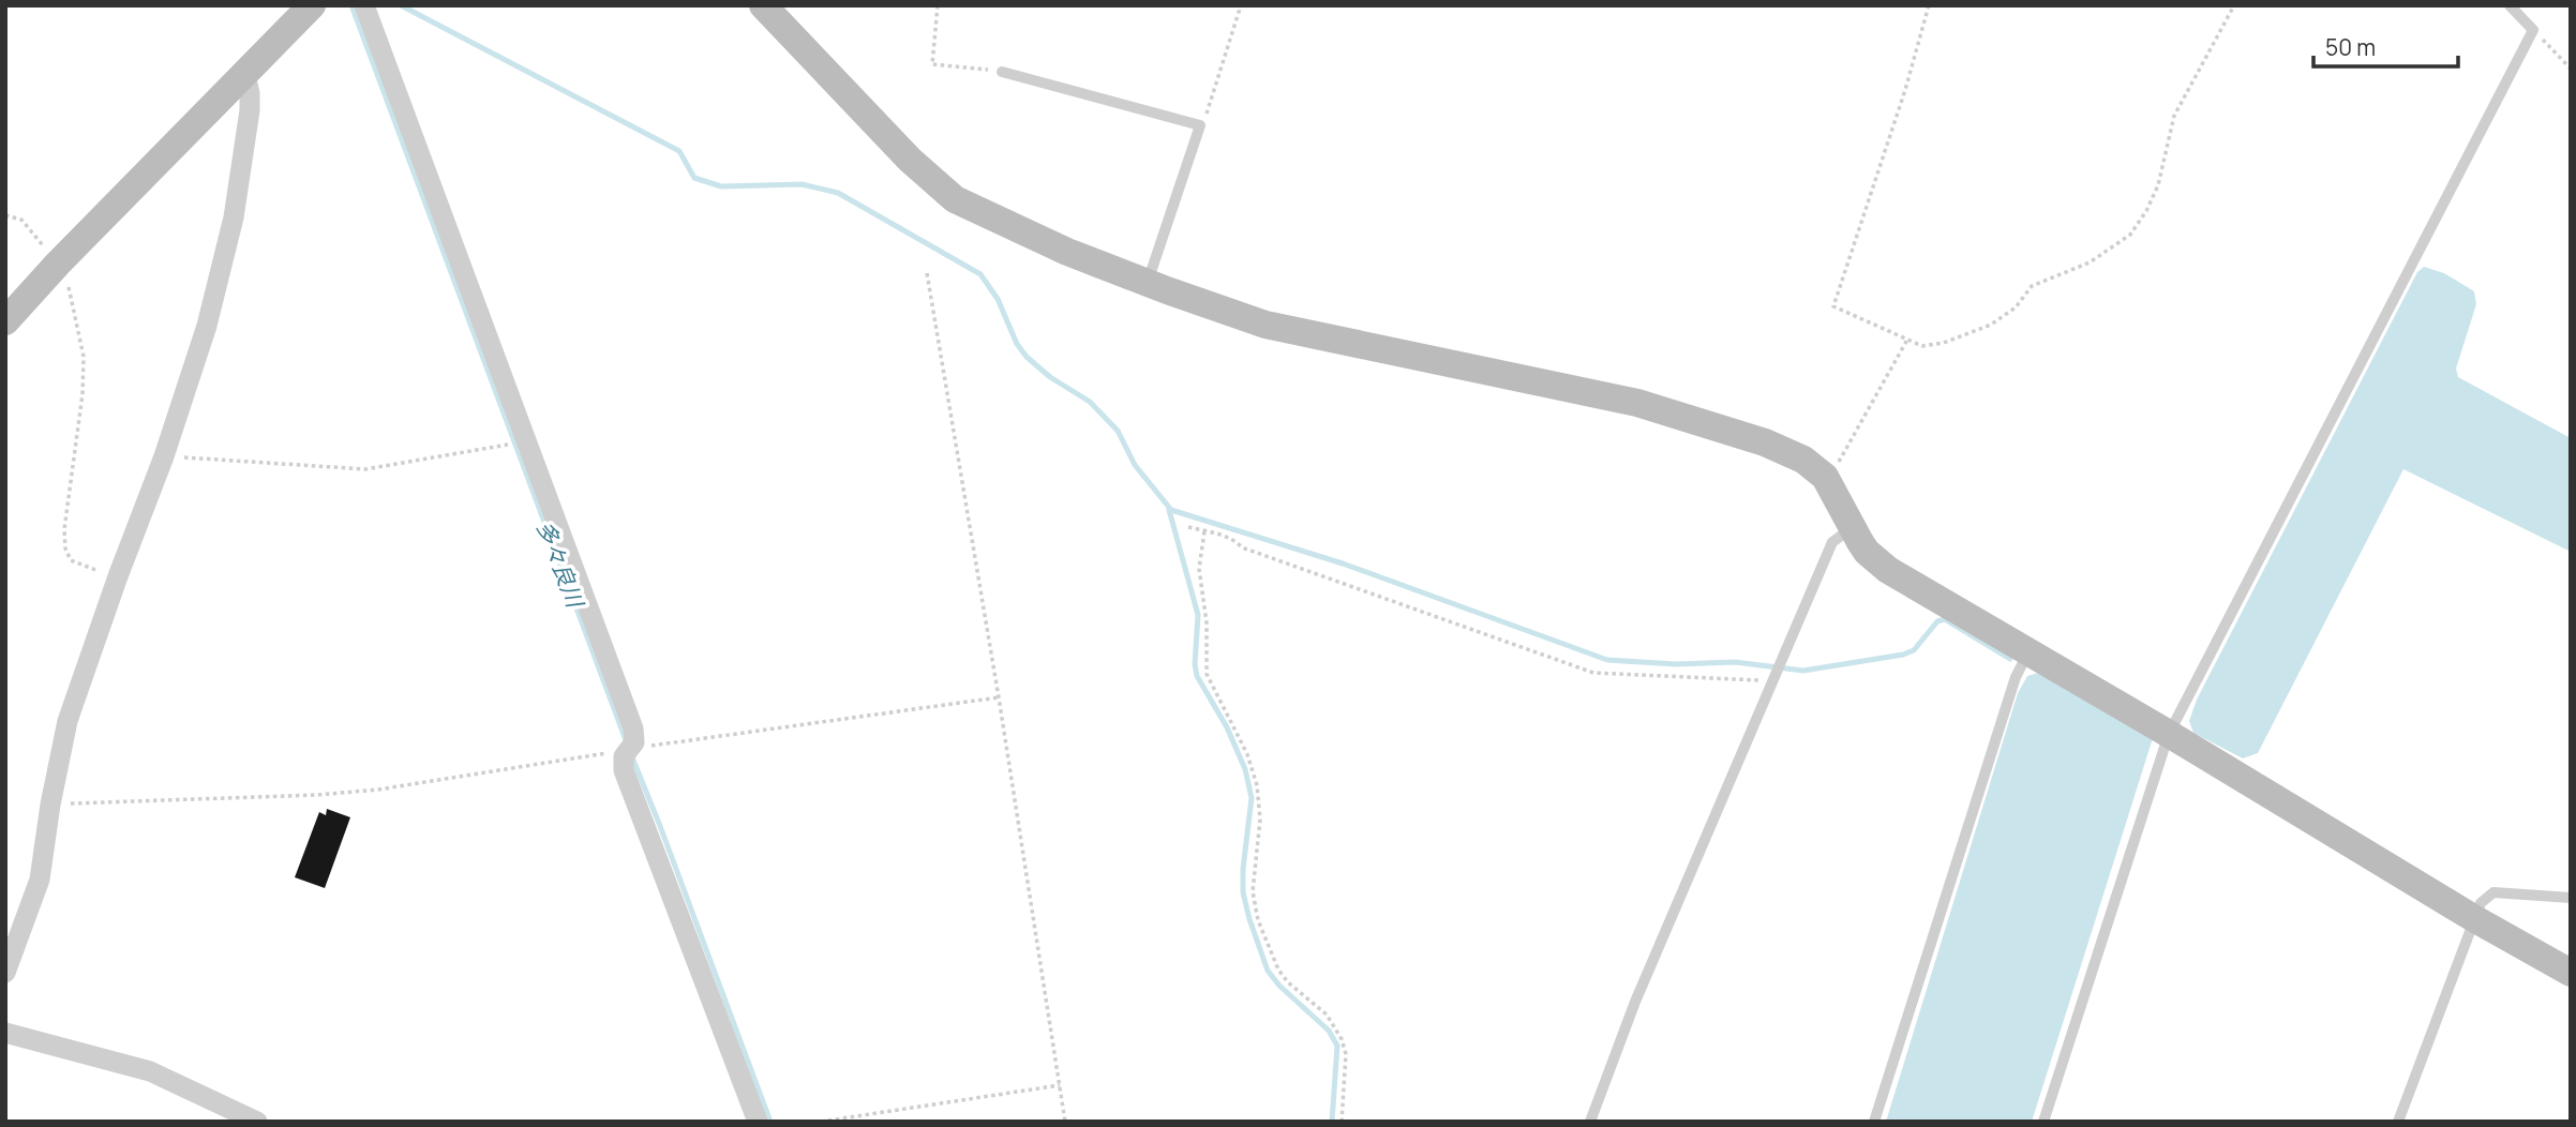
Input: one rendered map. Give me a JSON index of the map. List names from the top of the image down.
{
  "water": ["多々良川"],
  "scale_bar": "50 m"
}
